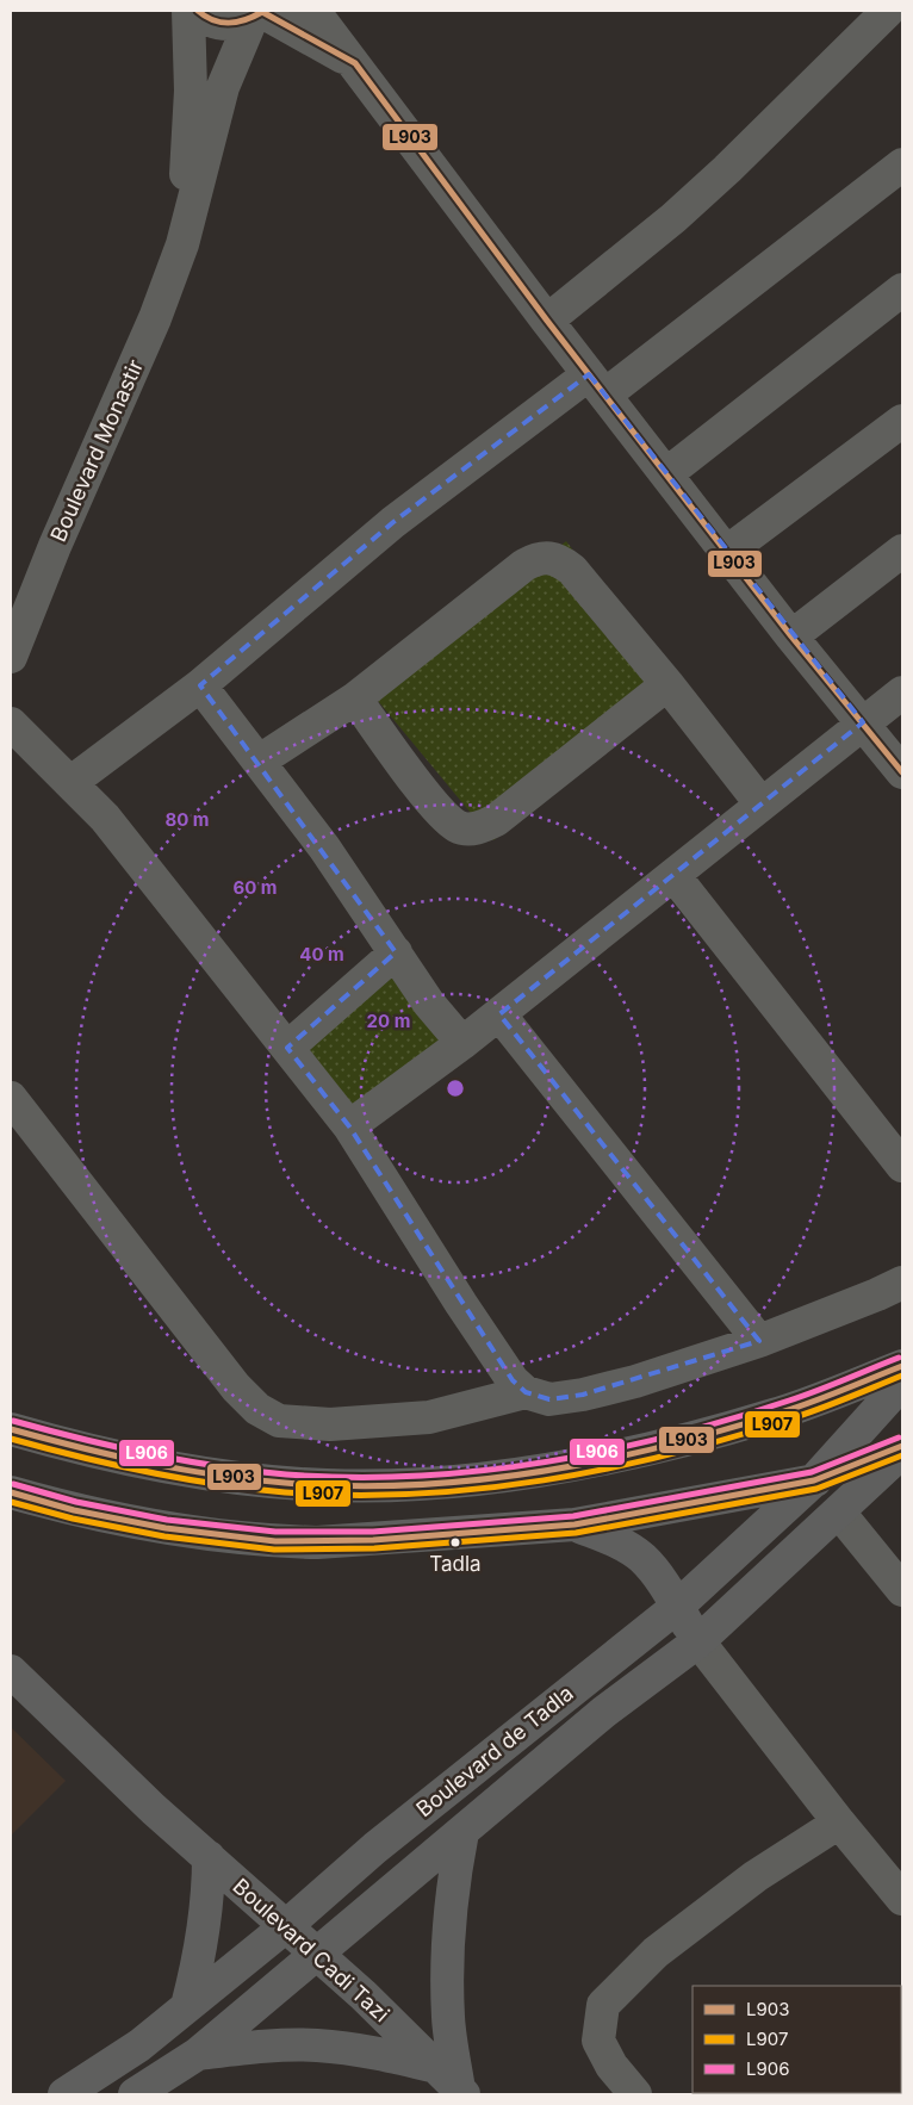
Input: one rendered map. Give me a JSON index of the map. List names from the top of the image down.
{
  "streets": {
    "main road": ["Boulevard de Tadla", "Boulevard Cadi Tazi"],
    "street": ["Boulevard Monastir"]
  },
  "crossings": [
    ["Boulevard de Tadla", "Boulevard Cadi Tazi"]
  ],
  "places": ["Tadla"],
  "lines": ["transit line L903", "transit line L906", "transit line L907"],
  "legend": ["L903", "L907", "L906"],
  "rings": [
    "80 m",
    "60 m",
    "40 m",
    "20 m"
  ]
}
